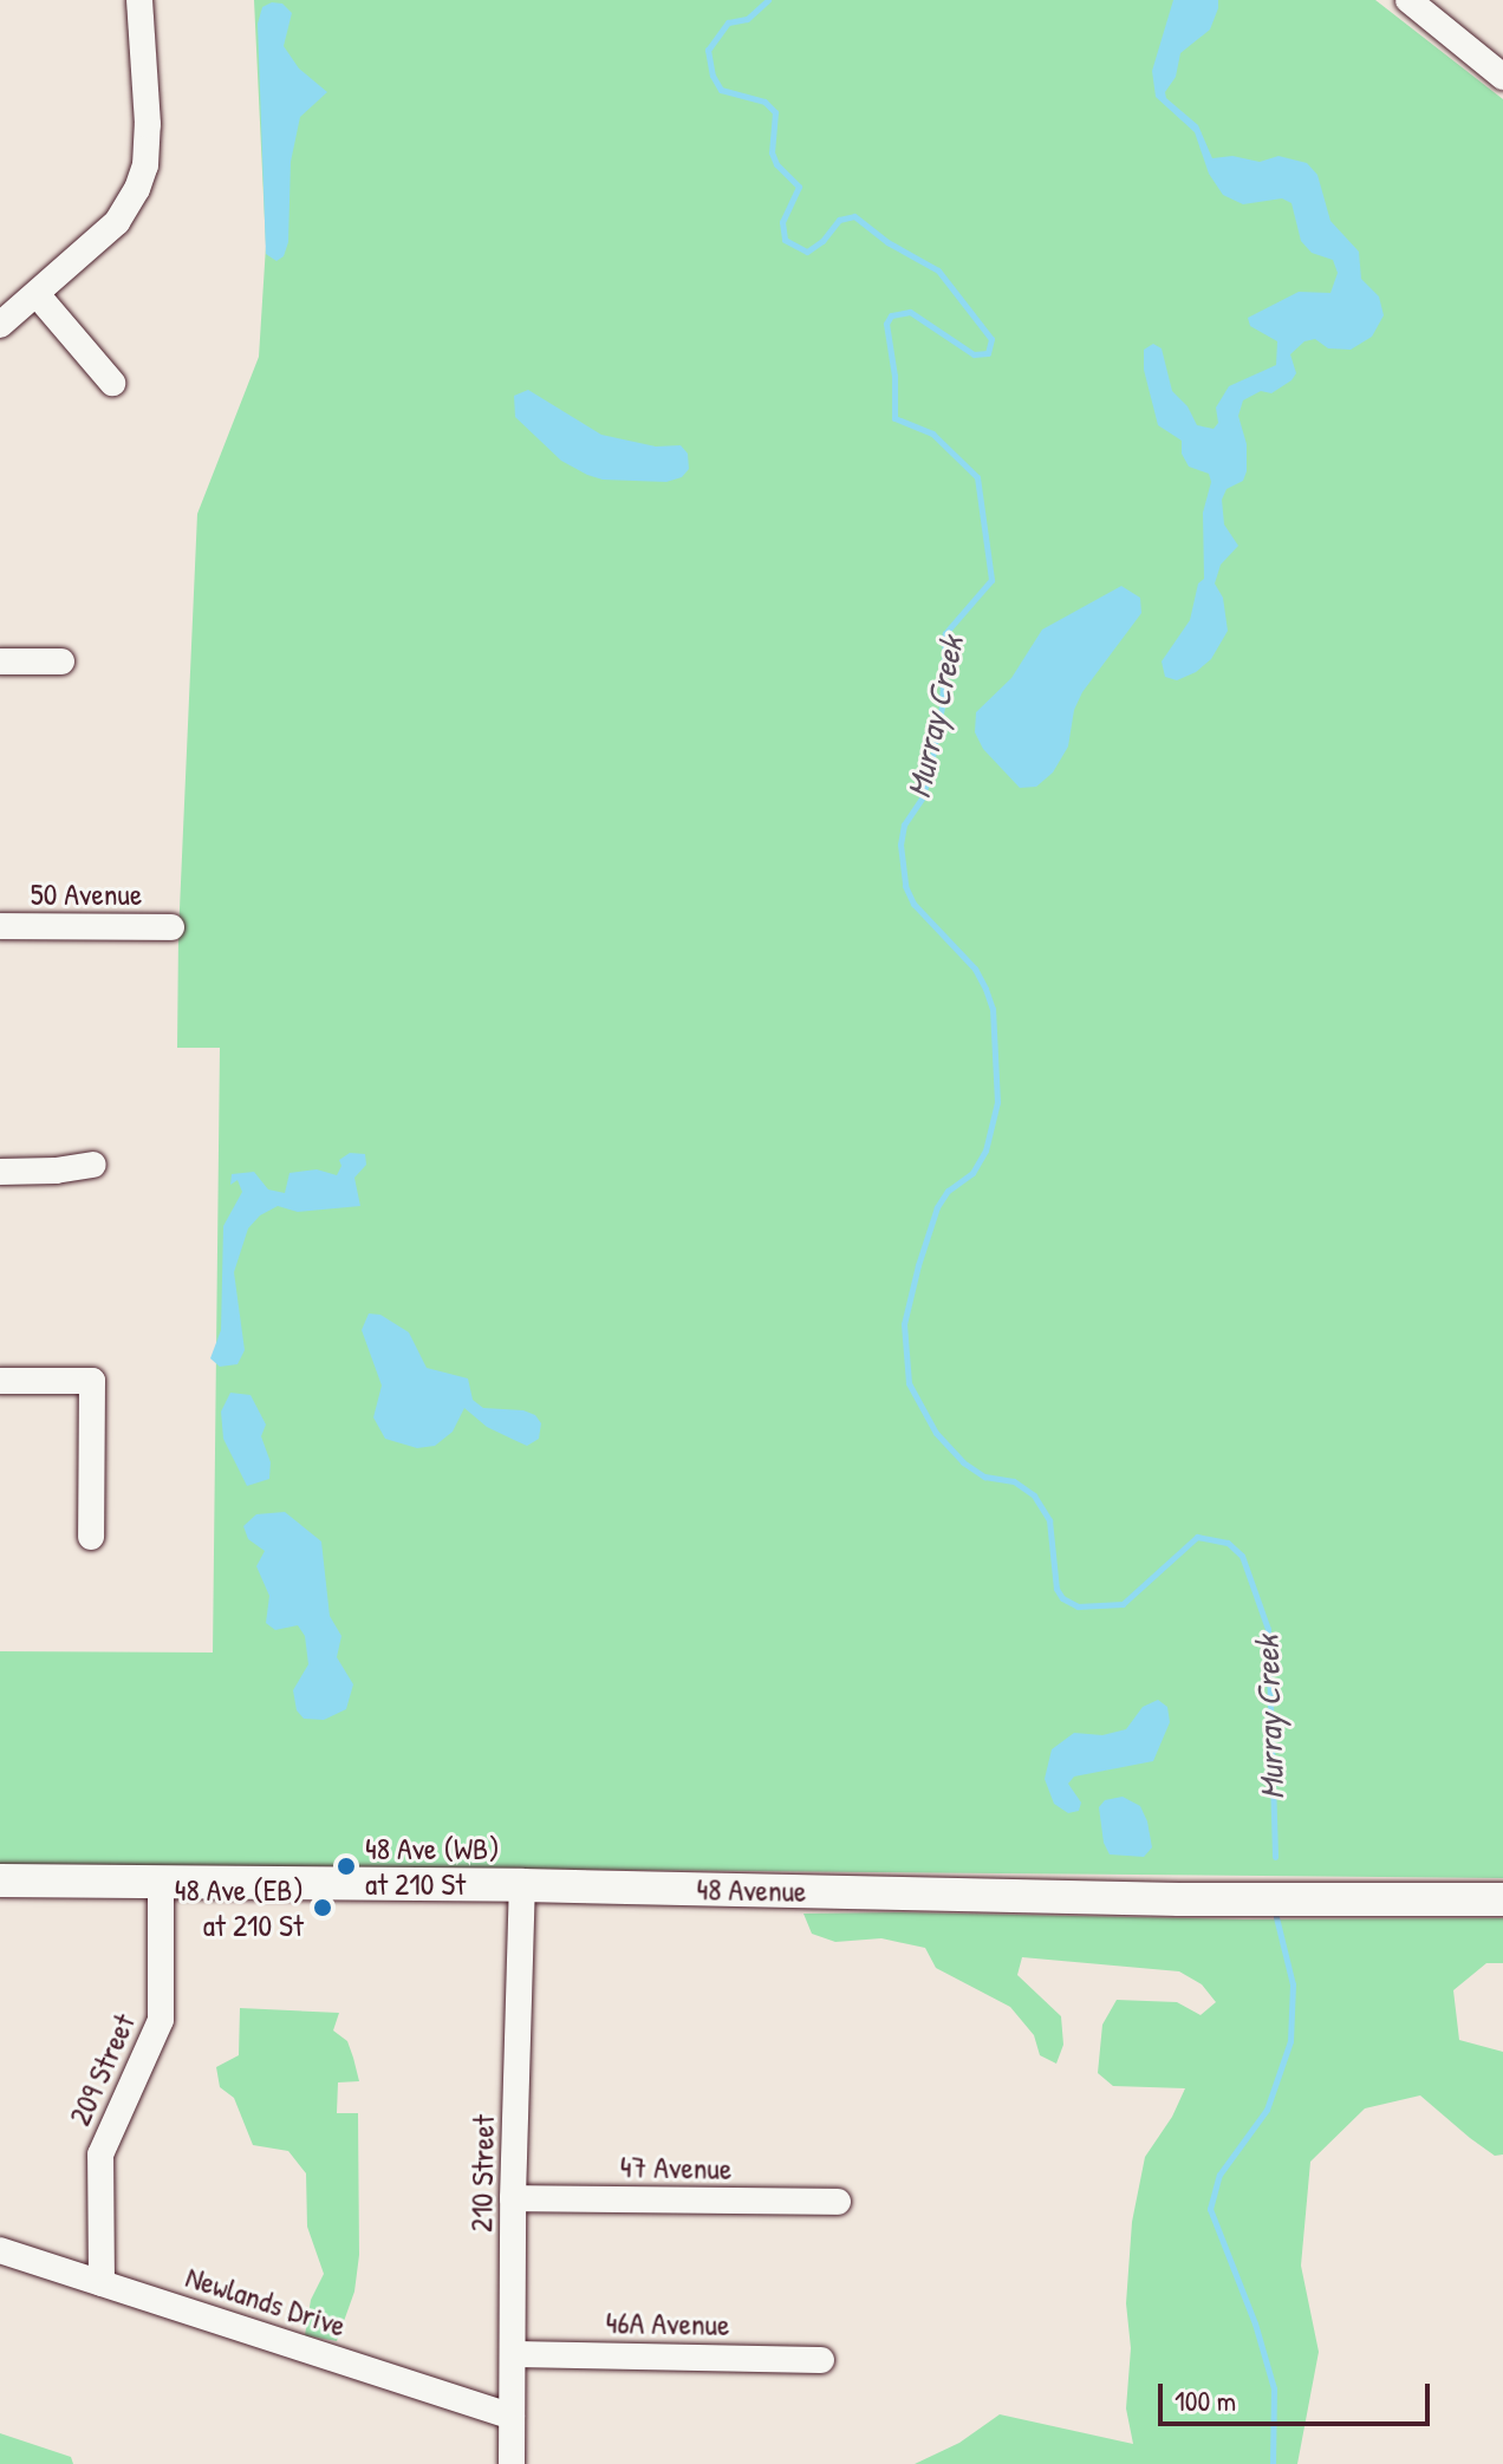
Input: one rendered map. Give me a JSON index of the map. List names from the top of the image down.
{
  "streets": {
    "main road": ["48 Avenue"],
    "street": [
      "50 Avenue",
      "209 Street",
      "47 Avenue",
      "210 Street",
      "Newlands Drive",
      "46A Avenue"
    ]
  },
  "crossings": [
    ["48 Avenue", "209 Street"],
    ["48 Avenue", "210 Street"],
    ["209 Street", "Newlands Drive"],
    ["47 Avenue", "210 Street"],
    ["210 Street", "Newlands Drive"],
    ["210 Street", "46A Avenue"]
  ],
  "water": ["Murray Creek"],
  "places": ["48 Ave (WB) at 210 St", "48 Ave (EB) at 210 St"],
  "scale_bar": "100 m"
}
